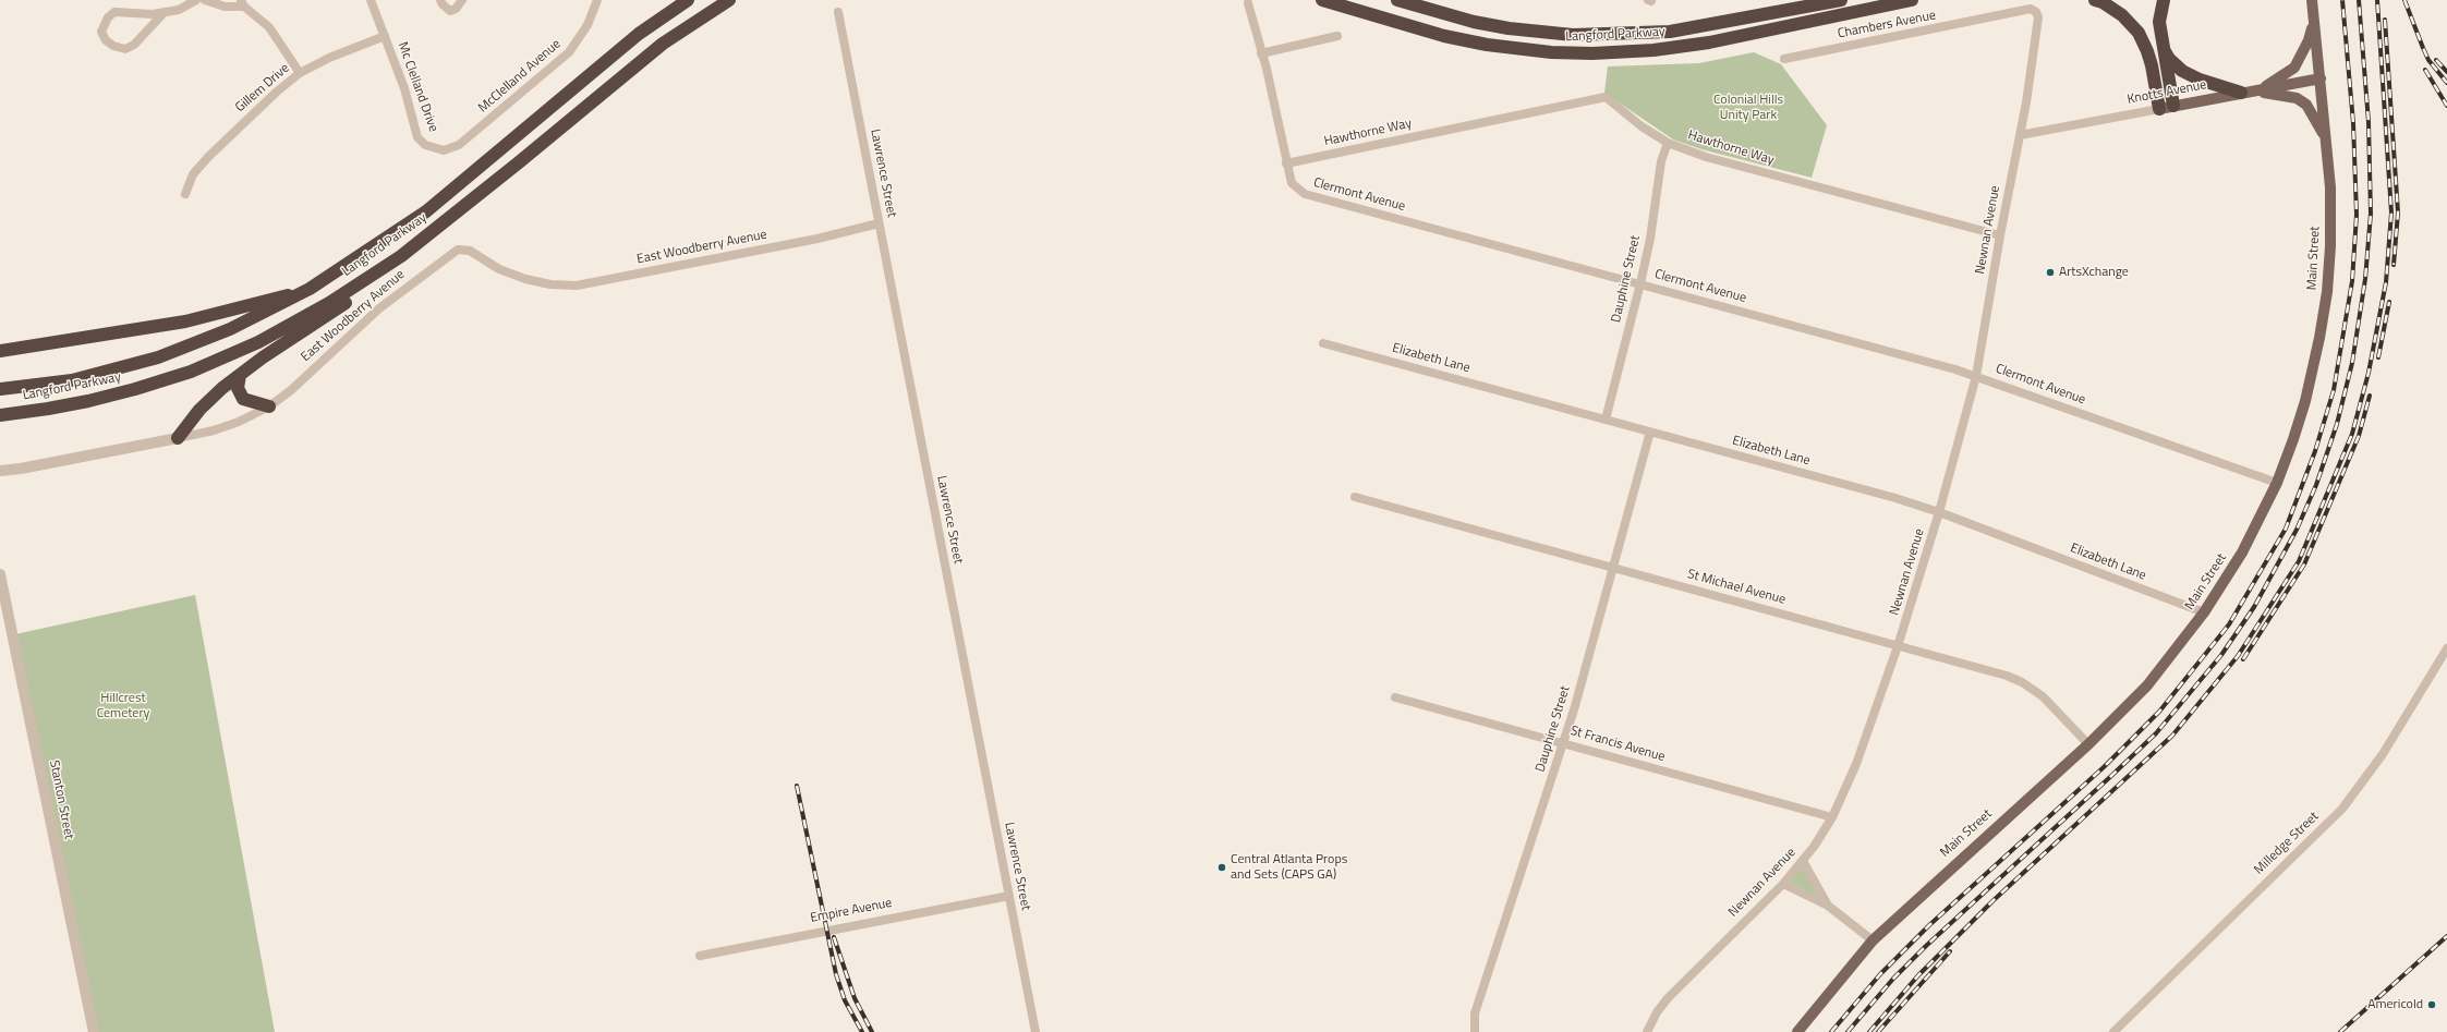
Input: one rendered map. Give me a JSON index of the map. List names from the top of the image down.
{
  "streets": {
    "highway": ["Langford Parkway"],
    "main road": ["Knotts Avenue", "Main Street"],
    "street": [
      "Chambers Avenue",
      "McClelland Avenue",
      "Mc Clelland Drive",
      "Gillem Drive",
      "Hawthorne Way",
      "Lawrence Street",
      "Clermont Avenue",
      "Newnan Avenue",
      "East Woodberry Avenue",
      "Dauphine Street",
      "Elizabeth Lane",
      "St Michael Avenue",
      "St Francis Avenue",
      "Stanton Street",
      "Milledge Street",
      "Empire Avenue"
    ]
  },
  "crossings": [
    ["Chambers Avenue", "Newnan Avenue"],
    ["McClelland Avenue", "Mc Clelland Drive"],
    ["Mc Clelland Drive", "Gillem Drive"],
    ["Knotts Avenue", "Newnan Avenue"],
    ["Knotts Avenue", "Main Street"],
    ["Hawthorne Way", "Clermont Avenue"],
    ["Hawthorne Way", "Newnan Avenue"],
    ["Hawthorne Way", "Dauphine Street"],
    ["Lawrence Street", "East Woodberry Avenue"],
    ["Lawrence Street", "Empire Avenue"],
    ["Clermont Avenue", "Newnan Avenue"],
    ["Clermont Avenue", "Main Street"],
    ["Clermont Avenue", "Dauphine Street"],
    ["Newnan Avenue", "Elizabeth Lane"],
    ["Newnan Avenue", "St Michael Avenue"],
    ["Newnan Avenue", "St Francis Avenue"],
    ["Main Street", "Elizabeth Lane"],
    ["Main Street", "St Michael Avenue"],
    ["Dauphine Street", "Elizabeth Lane"],
    ["Dauphine Street", "St Michael Avenue"],
    ["Dauphine Street", "St Francis Avenue"]
  ],
  "parks": ["Colonial Hills Unity Park", "Hillcrest Cemetery"],
  "places": ["ArtsXchange", "Central Atlanta Props and Sets (CAPS GA)", "Americold"]
}
